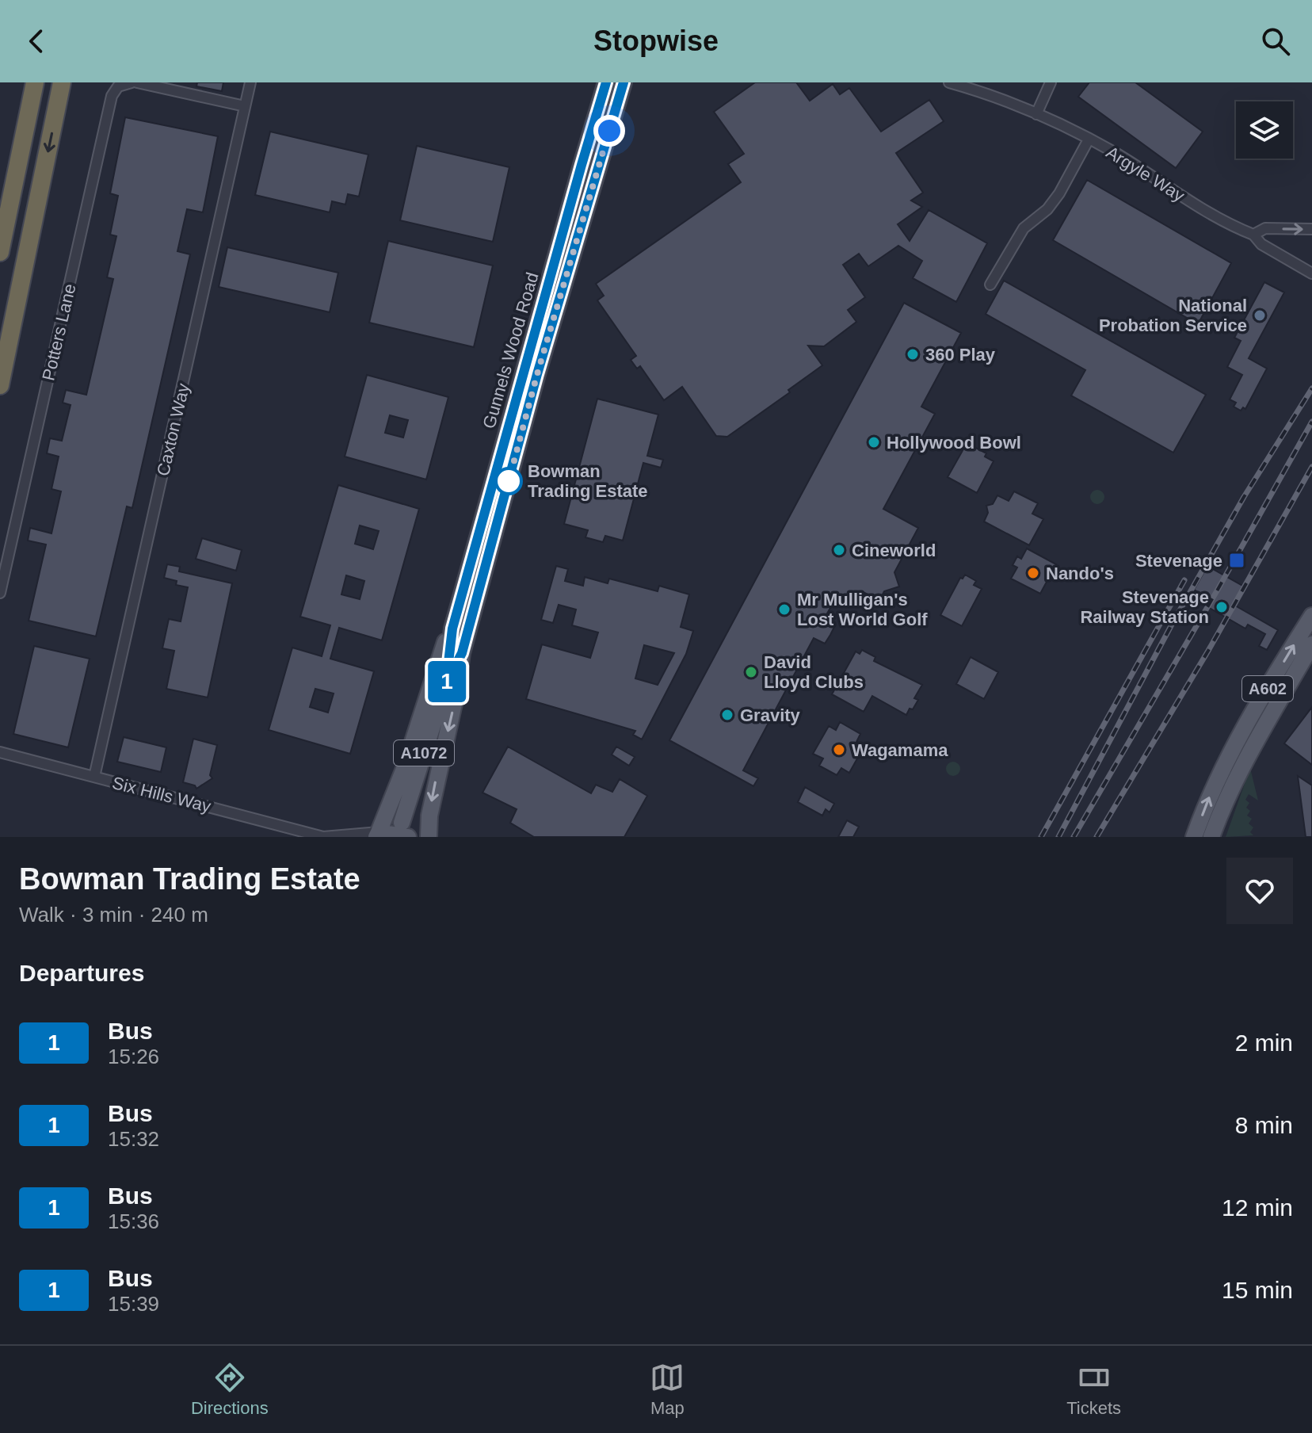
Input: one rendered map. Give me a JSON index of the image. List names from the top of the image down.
{
  "streets": {
    "main road": ["Gunnels Wood Road", "A602", "A1072"],
    "street": [
      "Argyle Way",
      "Potters Lane",
      "Caxton Way",
      "Six Hills Way"
    ]
  },
  "crossings": [
    ["Gunnels Wood Road", "Six Hills Way"],
    ["Caxton Way", "Six Hills Way"]
  ],
  "places": {
    "other": [
      "National Probation Service",
      "360 Play",
      "Hollywood Bowl",
      "Bowman Trading Estate",
      "Cineworld",
      "Nando's",
      "Stevenage Railway Station",
      "Mr Mulligan's Lost World Golf",
      "David Lloyd Clubs",
      "Gravity",
      "Wagamama"
    ],
    "transit": ["Stevenage"]
  },
  "lines": ["bus line 1"],
  "page": {
    "header": "Stopwise",
    "on_map": "1",
    "heading": [
      ["Bowman Trading Estate", "Walk · 3 min · 240 m"],
      "Departures"
    ],
    "list": [
      {
        "mark": "1",
        "name": "Bus",
        "note": "15:26",
        "value": "2 min"
      },
      {
        "mark": "1",
        "name": "Bus",
        "note": "15:32",
        "value": "8 min"
      },
      {
        "mark": "1",
        "name": "Bus",
        "note": "15:36",
        "value": "12 min"
      },
      {
        "mark": "1",
        "name": "Bus",
        "note": "15:39",
        "value": "15 min"
      }
    ],
    "tabs": ["Directions", "Map", "Tickets"]
  }
}
